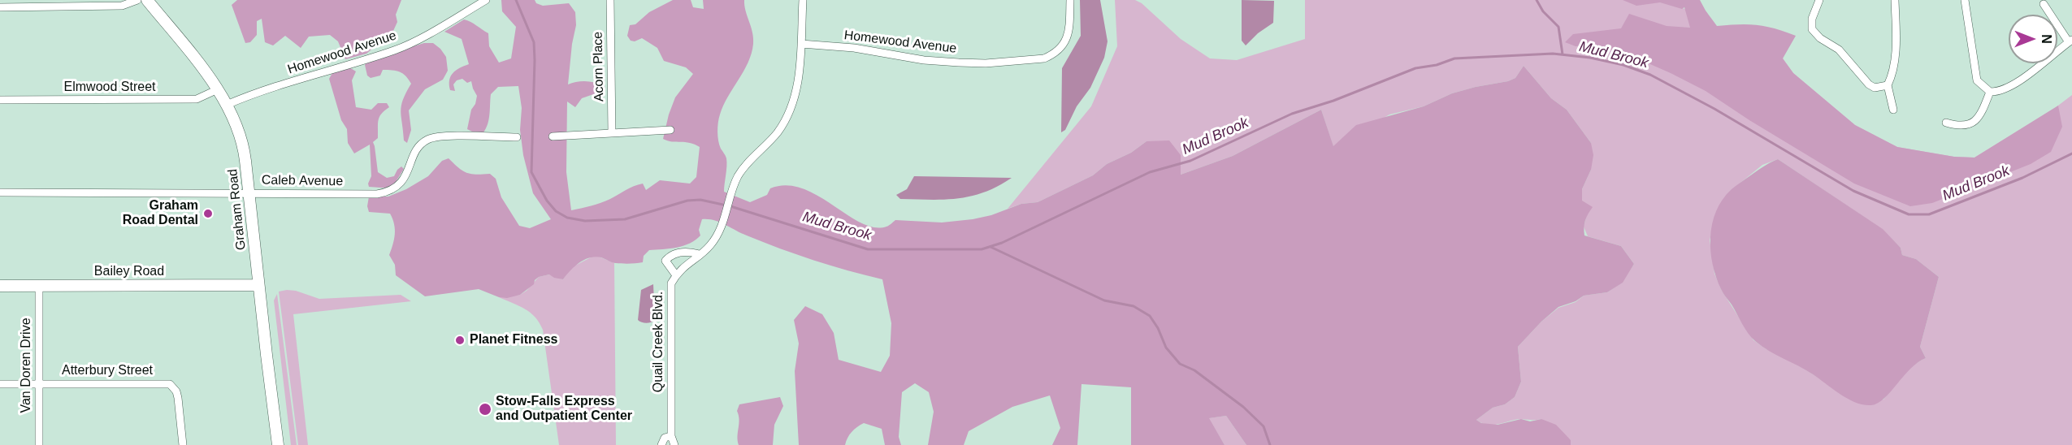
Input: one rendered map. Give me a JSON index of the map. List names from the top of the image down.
{
  "streets": {
    "main road": ["Graham Road", "Bailey Road"],
    "street": [
      "Homewood Avenue",
      "Acorn Place",
      "Elmwood Street",
      "Caleb Avenue",
      "Quail Creek Blvd.",
      "Van Doren Drive",
      "Atterbury Street"
    ]
  },
  "crossings": [
    ["Homewood Avenue", "Graham Road"],
    ["Homewood Avenue", "Quail Creek Blvd."],
    ["Elmwood Street", "Graham Road"],
    ["Caleb Avenue", "Graham Road"],
    ["Graham Road", "Bailey Road"],
    ["Bailey Road", "Van Doren Drive"],
    ["Van Doren Drive", "Atterbury Street"]
  ],
  "water": ["Mud Brook"],
  "places": ["Graham Road Dental", "Planet Fitness", "Stow-Falls Express and Outpatient Center"],
  "north": "right"
}
